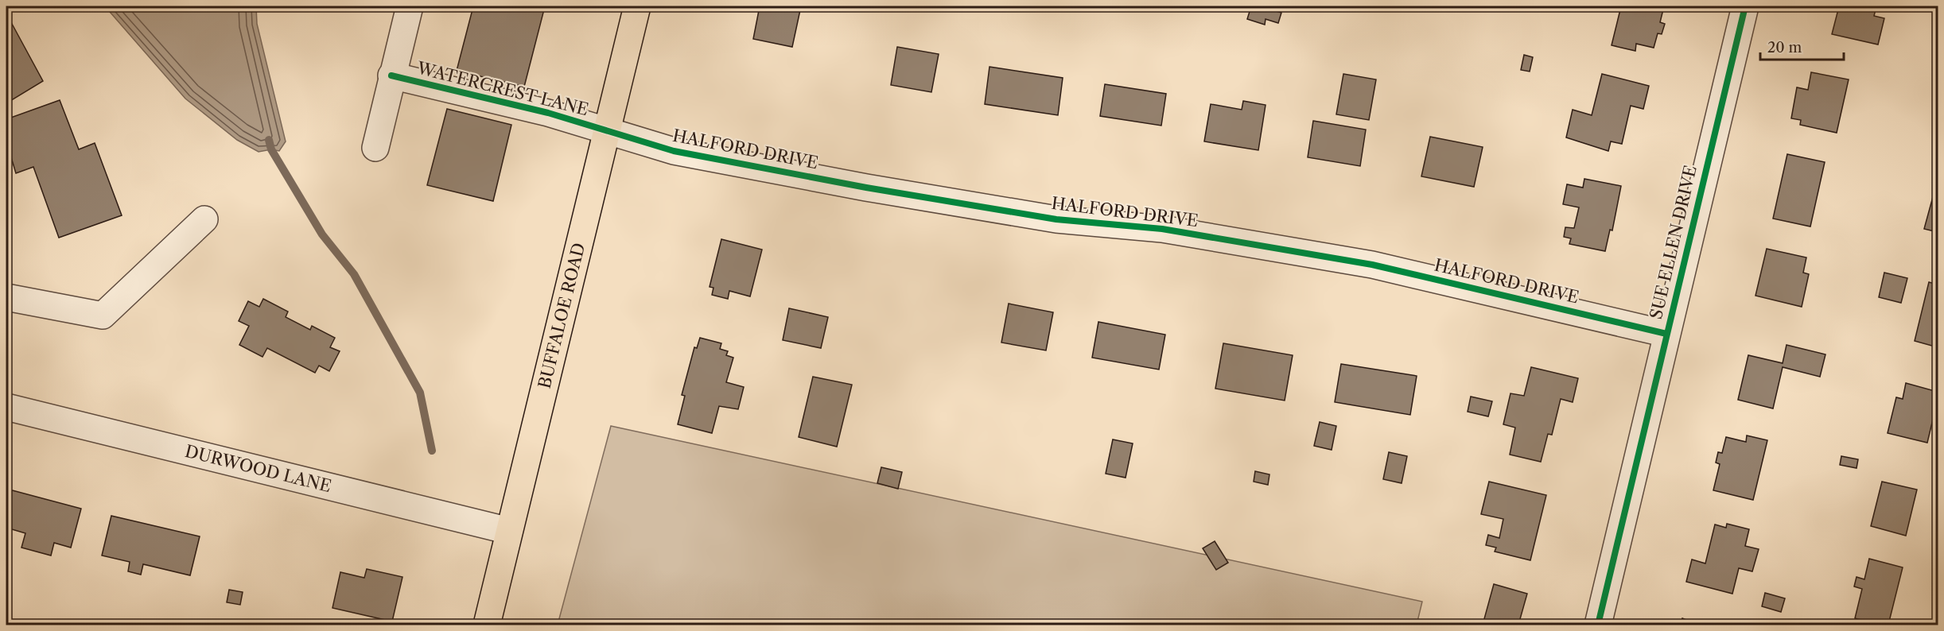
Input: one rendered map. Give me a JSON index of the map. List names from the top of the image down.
{
  "streets": {
    "main road": ["BUFFALOE ROAD"],
    "street": [
      "WATERCREST LANE",
      "HALFORD DRIVE",
      "SUE ELLEN DRIVE",
      "DURWOOD LANE"
    ]
  },
  "crossings": [
    ["WATERCREST LANE", "HALFORD DRIVE"],
    ["WATERCREST LANE", "BUFFALOE ROAD"],
    ["HALFORD DRIVE", "SUE ELLEN DRIVE"],
    ["HALFORD DRIVE", "BUFFALOE ROAD"],
    ["BUFFALOE ROAD", "DURWOOD LANE"]
  ],
  "scale_bar": "20 m"
}
